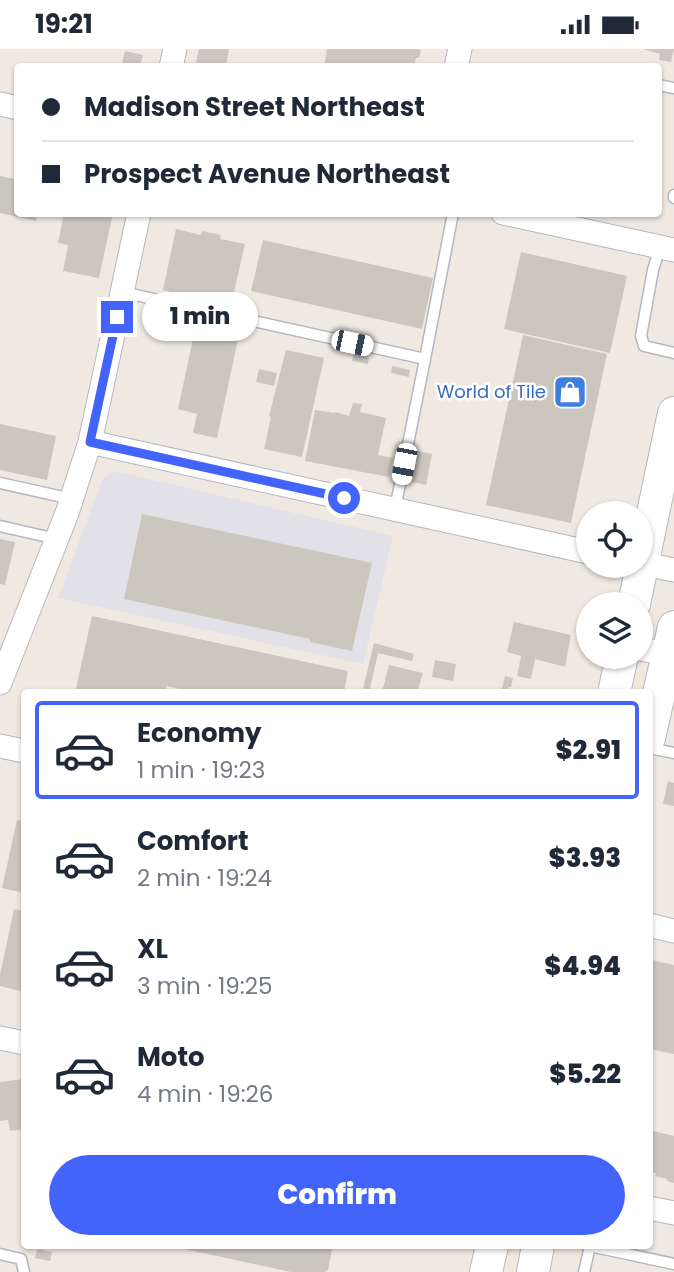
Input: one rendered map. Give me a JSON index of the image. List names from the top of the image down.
{
  "places": {
    "shop": ["World of Tile"]
  },
  "page": {
    "status": "19:21",
    "banner": ["Madison Street Northeast", "Prospect Avenue Northeast"],
    "bubble": "1 min",
    "list": [
      {
        "name": "Economy",
        "note": "1 min · 19:23",
        "value": "$2.91"
      },
      {
        "name": "Comfort",
        "note": "2 min · 19:24",
        "value": "$3.93"
      },
      {
        "name": "XL",
        "note": "3 min · 19:25",
        "value": "$4.94"
      },
      {
        "name": "Moto",
        "note": "4 min · 19:26",
        "value": "$5.22"
      }
    ],
    "buttons": "Confirm"
  }
}
